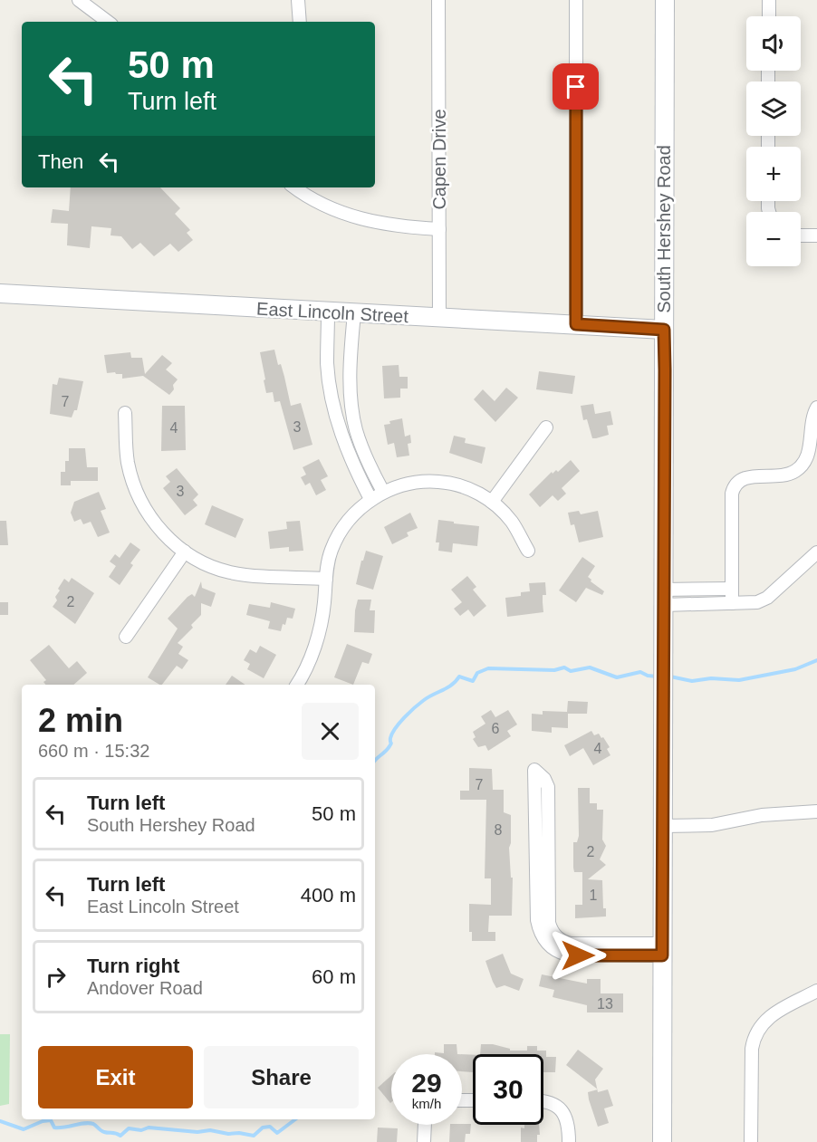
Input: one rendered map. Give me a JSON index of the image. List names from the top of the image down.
{
  "streets": {
    "main road": ["South Hershey Road", "East Lincoln Street"],
    "street": ["Capen Drive"]
  },
  "crossings": [
    ["Capen Drive", "East Lincoln Street"],
    ["South Hershey Road", "East Lincoln Street"]
  ],
  "house_numbers": [
    "7",
    "3",
    "4",
    "3",
    "2",
    "6",
    "4",
    "7",
    "8",
    "2",
    "1",
    "13"
  ],
  "page": {
    "map_buttons": ["+", "−"],
    "turn": ["50 m", "Turn left"],
    "then": "Then",
    "heading": ["2 min", "660 m · 15:32"],
    "list": [
      {
        "name": "Turn left",
        "note": "South Hershey Road",
        "value": "50 m"
      },
      {
        "name": "Turn left",
        "note": "East Lincoln Street",
        "value": "400 m"
      },
      {
        "name": "Turn right",
        "note": "Andover Road",
        "value": "60 m"
      }
    ],
    "buttons": ["Exit", "Share"],
    "speed": "29 km/h",
    "limit": "30"
  }
}
